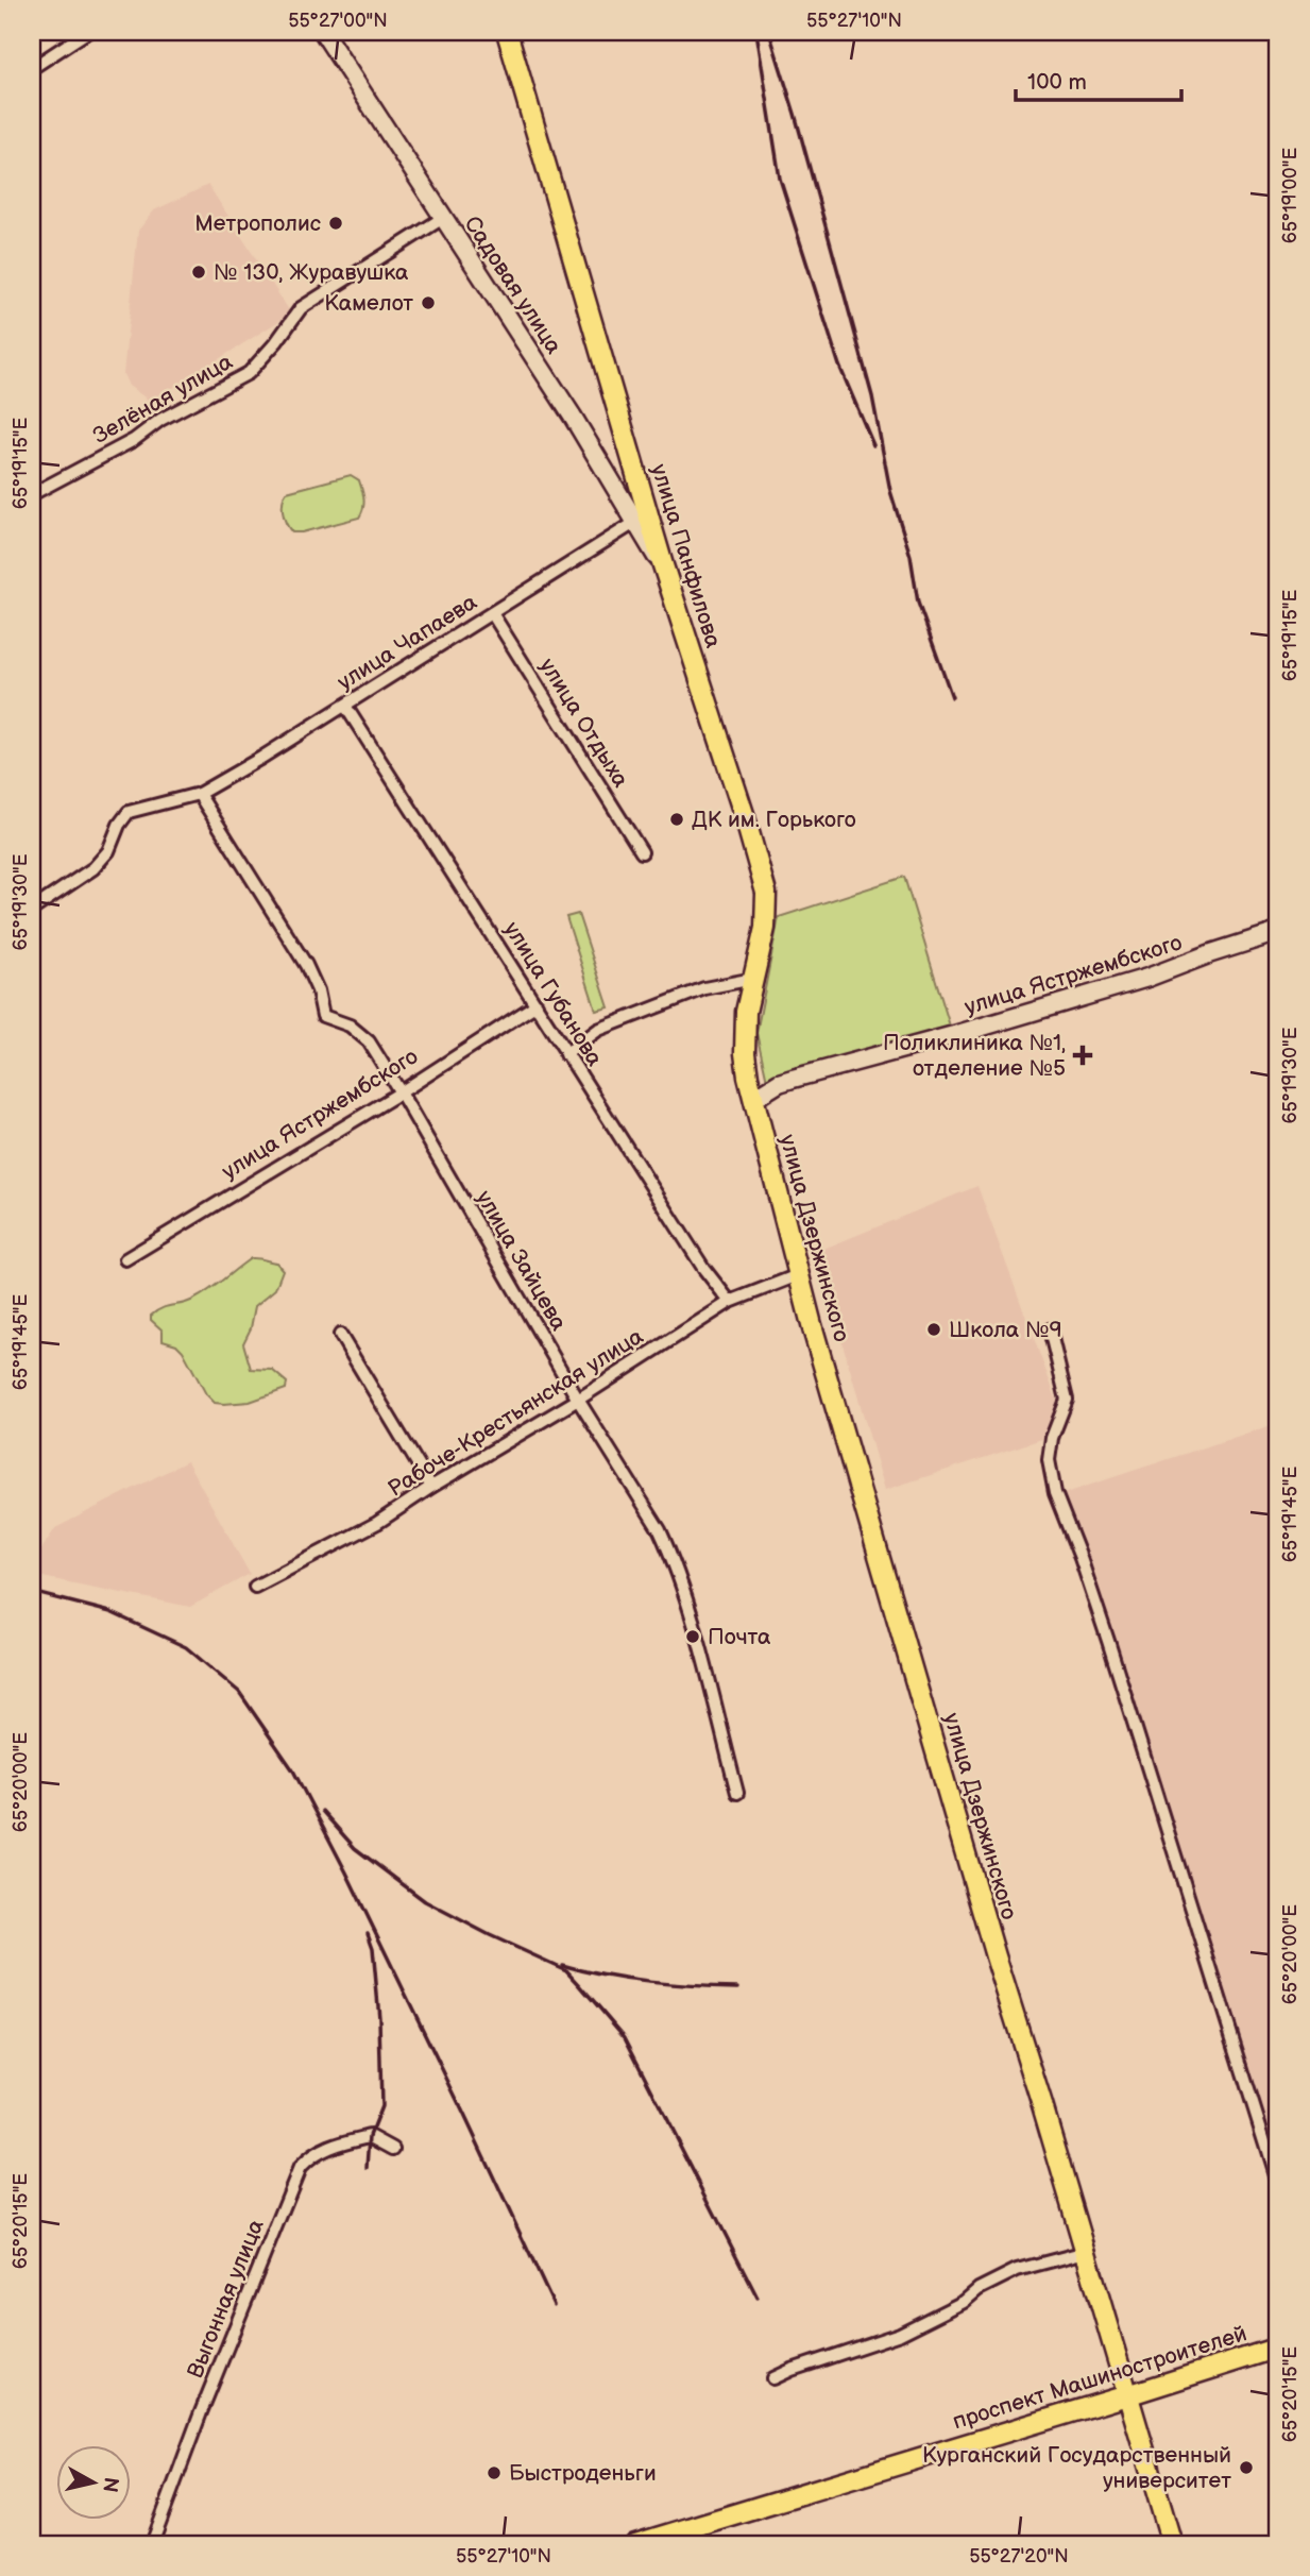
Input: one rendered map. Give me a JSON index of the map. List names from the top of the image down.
{
  "streets": {
    "main road": ["улица Панфилова", "улица Дзержинского", "проспект Машиностроителей"],
    "street": [
      "Садовая улица",
      "Зелёная улица",
      "улица Чапаева",
      "улица Отдыха",
      "улица Ястржембского",
      "улица Губанова",
      "улица Зайцева",
      "Рабоче-Крестьянская улица",
      "Выгонная улица"
    ]
  },
  "crossings": [
    ["Садовая улица", "Зелёная улица"],
    ["Садовая улица", "улица Панфилова"],
    ["Садовая улица", "улица Чапаева"],
    ["улица Панфилова", "улица Чапаева"],
    ["улица Панфилова", "улица Ястржембского"],
    ["улица Панфилова", "улица Дзержинского"],
    ["улица Чапаева", "улица Отдыха"],
    ["улица Чапаева", "улица Губанова"],
    ["улица Чапаева", "улица Зайцева"],
    ["улица Ястржембского", "улица Губанова"],
    ["улица Ястржембского", "улица Дзержинского"],
    ["улица Ястржембского", "улица Зайцева"],
    ["улица Губанова", "Рабоче-Крестьянская улица"],
    ["улица Дзержинского", "Рабоче-Крестьянская улица"],
    ["улица Дзержинского", "проспект Машиностроителей"],
    ["улица Зайцева", "Рабоче-Крестьянская улица"]
  ],
  "places": {
    "other": [
      "Метрополис",
      "№ 130, Журавушка",
      "Камелот",
      "ДК им. Горького",
      "Школа №9",
      "Почта",
      "Курганский Государственный университет",
      "Быстроденьги"
    ],
    "health": ["Поликлиника №1, отделение №5"]
  },
  "scale_bar": "100 m",
  "north": "right",
  "coordinates": [
    "55°27'00\"N",
    "55°27'10\"N",
    "65°19'00\"E",
    "65°19'15\"E",
    "65°19'30\"E",
    "65°19'45\"E",
    "65°20'00\"E",
    "65°20'15\"E",
    "55°27'20\"N"
  ]
}
